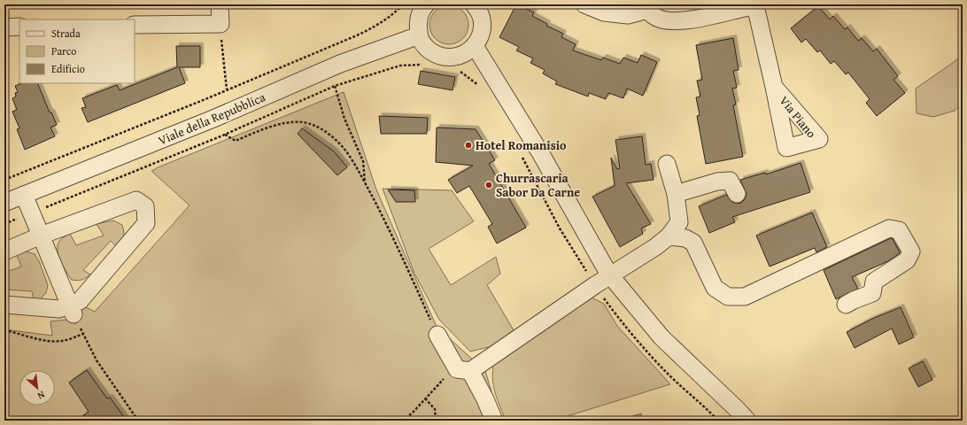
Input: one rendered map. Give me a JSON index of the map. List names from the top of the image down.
{
  "streets": {
    "street": ["Via Piano", "Viale della Repubblica"]
  },
  "places": ["Hotel Romanisio", "Churrascaria Sabor Da Carne"],
  "legend": ["Strada", "Parco", "Edificio"],
  "north": "bottom right"
}
